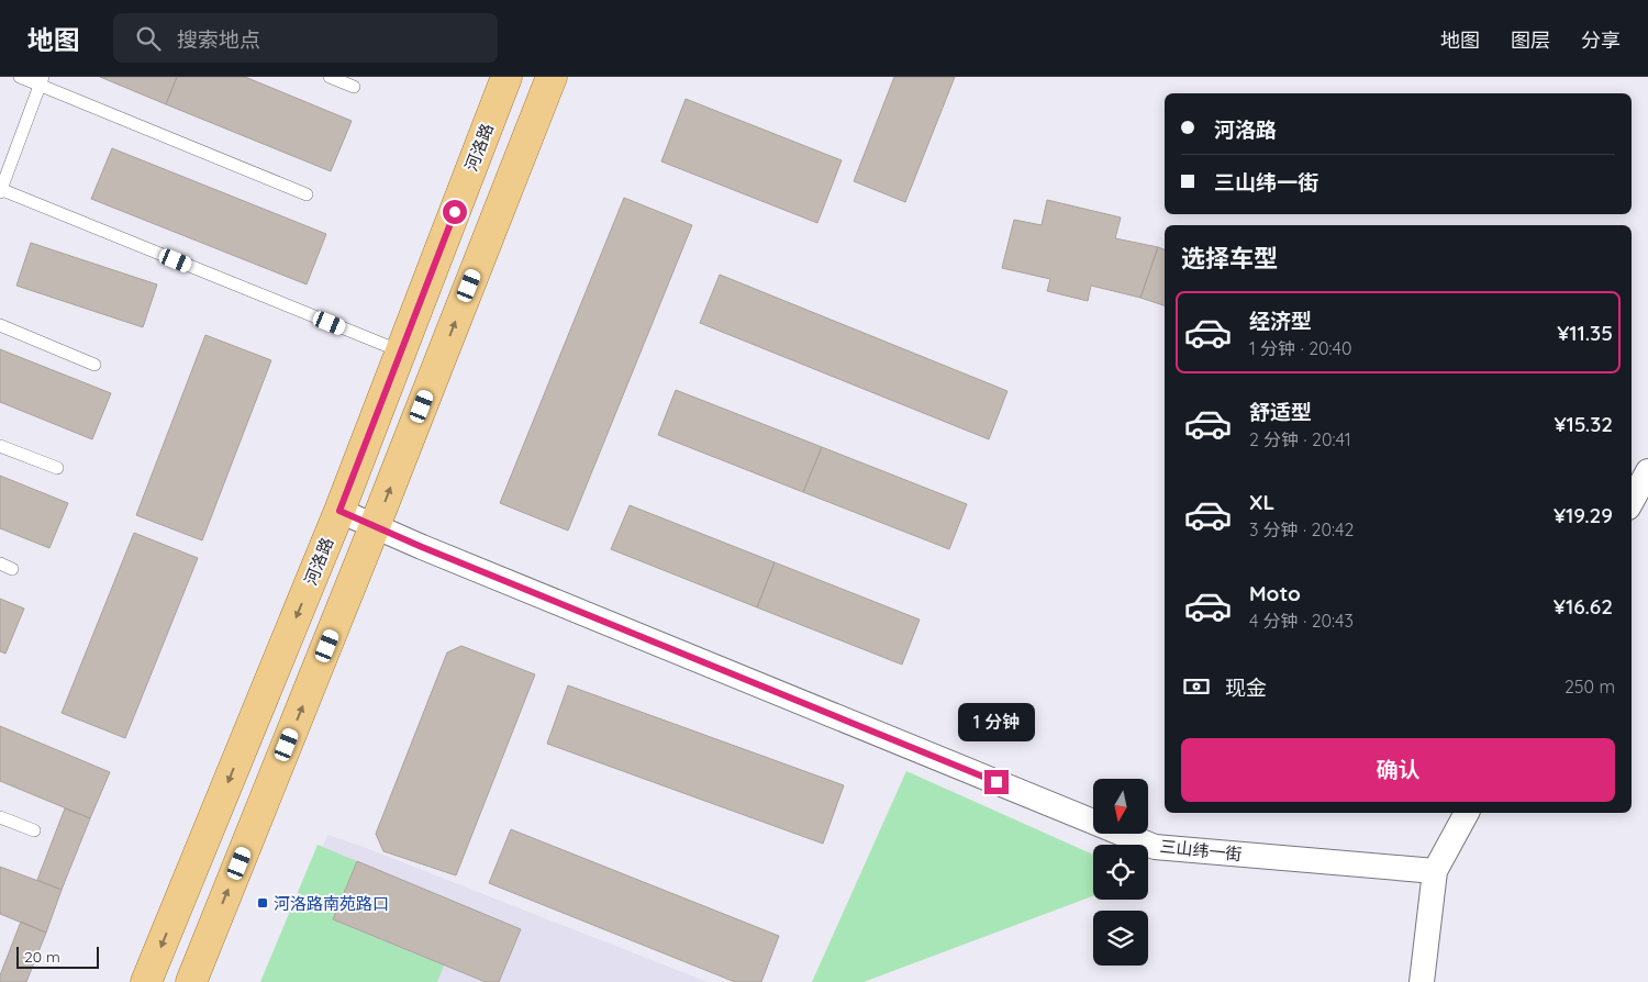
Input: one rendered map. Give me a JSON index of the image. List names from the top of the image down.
{
  "streets": {
    "main road": ["河洛路"],
    "street": ["三山纬一街"]
  },
  "crossings": [
    ["河洛路", "三山纬一街"]
  ],
  "places": {
    "transit": ["河洛路南苑路口"]
  },
  "scale_bar": "20 m",
  "north": "bottom",
  "page": {
    "header": "地图",
    "search": "搜索地点",
    "nav": ["地图", "图层", "分享"],
    "banner": ["河洛路", "三山纬一街"],
    "heading": "选择车型",
    "list": [
      {
        "name": "经济型",
        "note": "1 分钟 · 20:40",
        "value": "¥11.35"
      },
      {
        "name": "舒适型",
        "note": "2 分钟 · 20:41",
        "value": "¥15.32"
      },
      {
        "name": "XL",
        "note": "3 分钟 · 20:42",
        "value": "¥19.29"
      },
      {
        "name": "Moto",
        "note": "4 分钟 · 20:43",
        "value": "¥16.62"
      }
    ],
    "pay": ["现金", "250 m"],
    "bubble": "1 分钟",
    "buttons": "确认",
    "scale": "20 m"
  }
}
